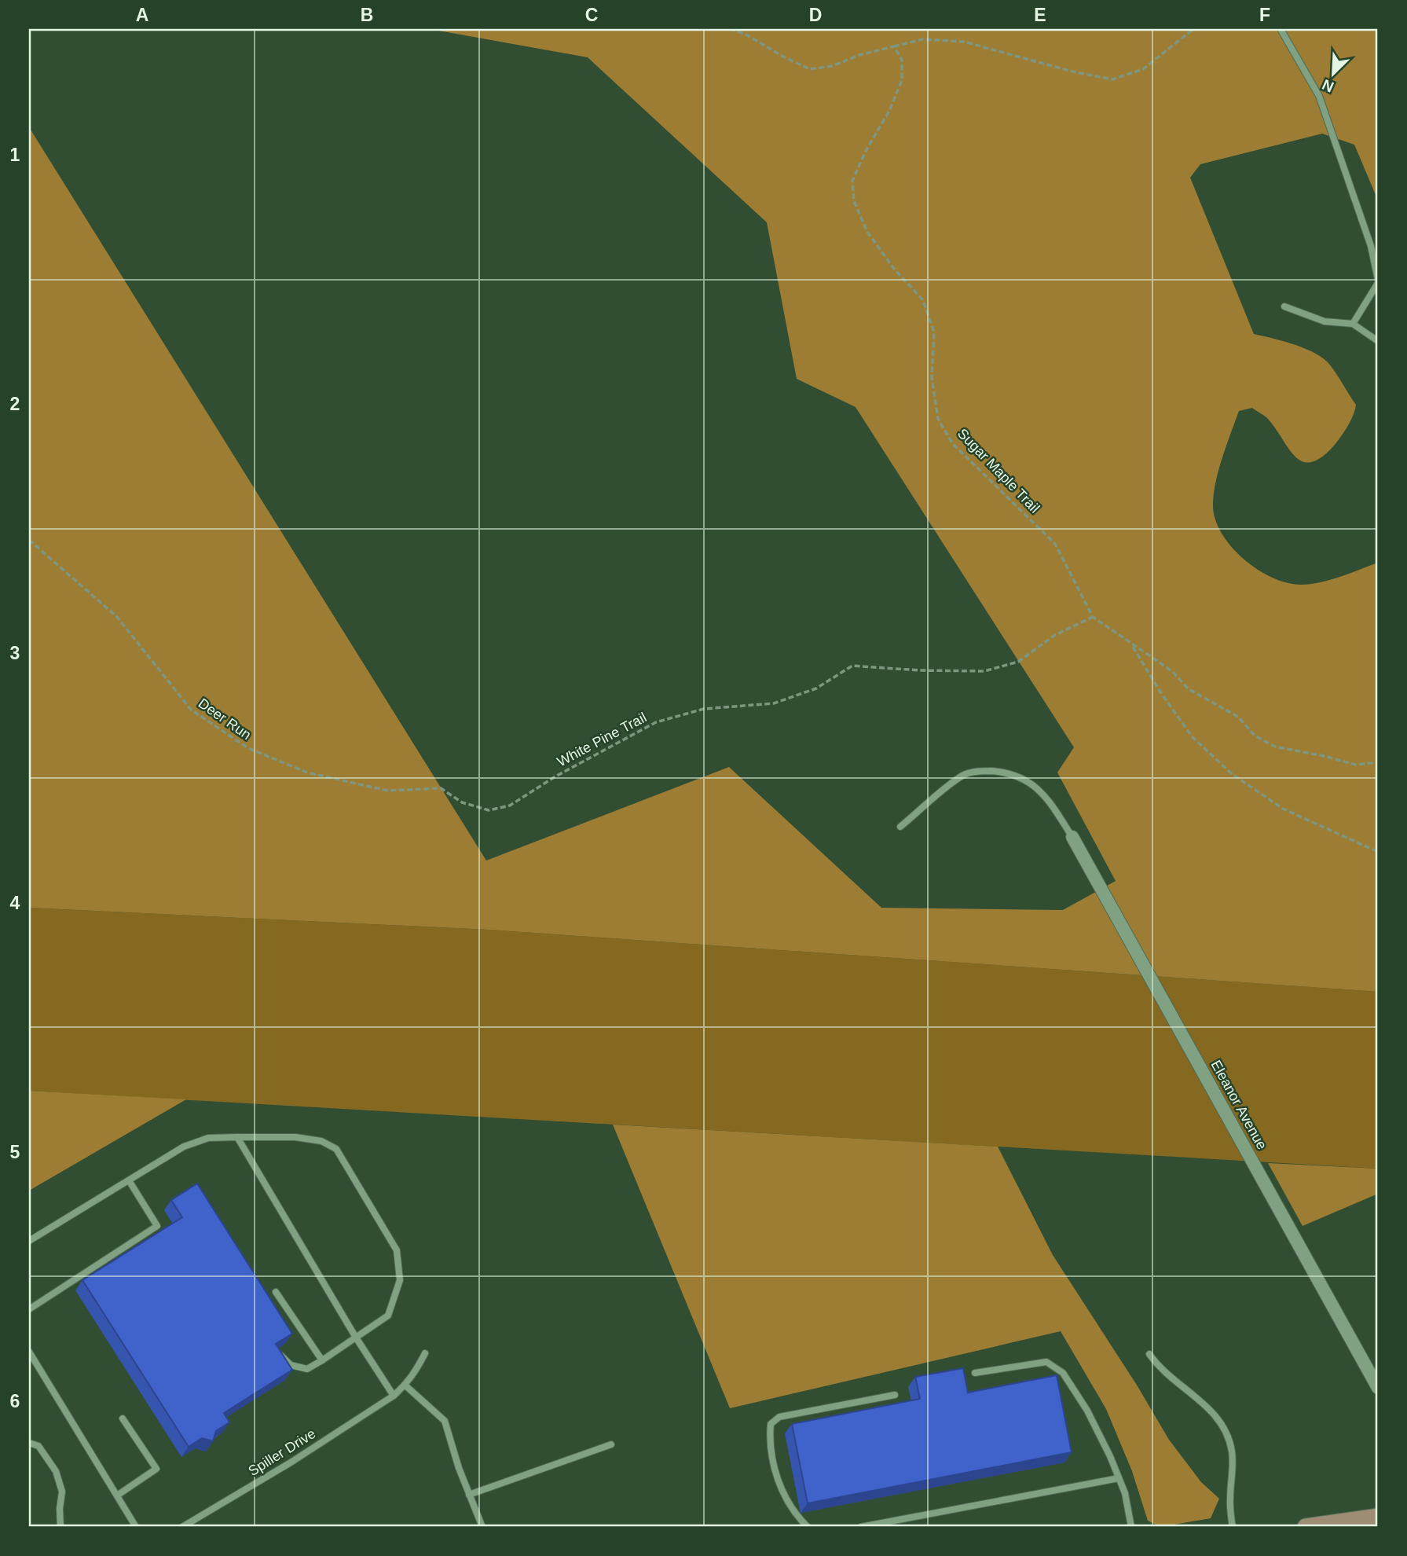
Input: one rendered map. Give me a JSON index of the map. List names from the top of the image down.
{
  "streets": {
    "street": ["Eleanor Avenue"],
    "lane": ["Spiller Drive"],
    "path": ["Sugar Maple Trail", "Deer Run", "White Pine Trail"]
  },
  "crossings": [
    ["Sugar Maple Trail", "White Pine Trail"],
    ["Deer Run", "White Pine Trail"]
  ],
  "north": "bottom left",
  "grid": {
    "columns": [
      "A",
      "B",
      "C",
      "D",
      "E",
      "F"
    ],
    "rows": [
      "1",
      "2",
      "3",
      "4",
      "5",
      "6"
    ]
  }
}
